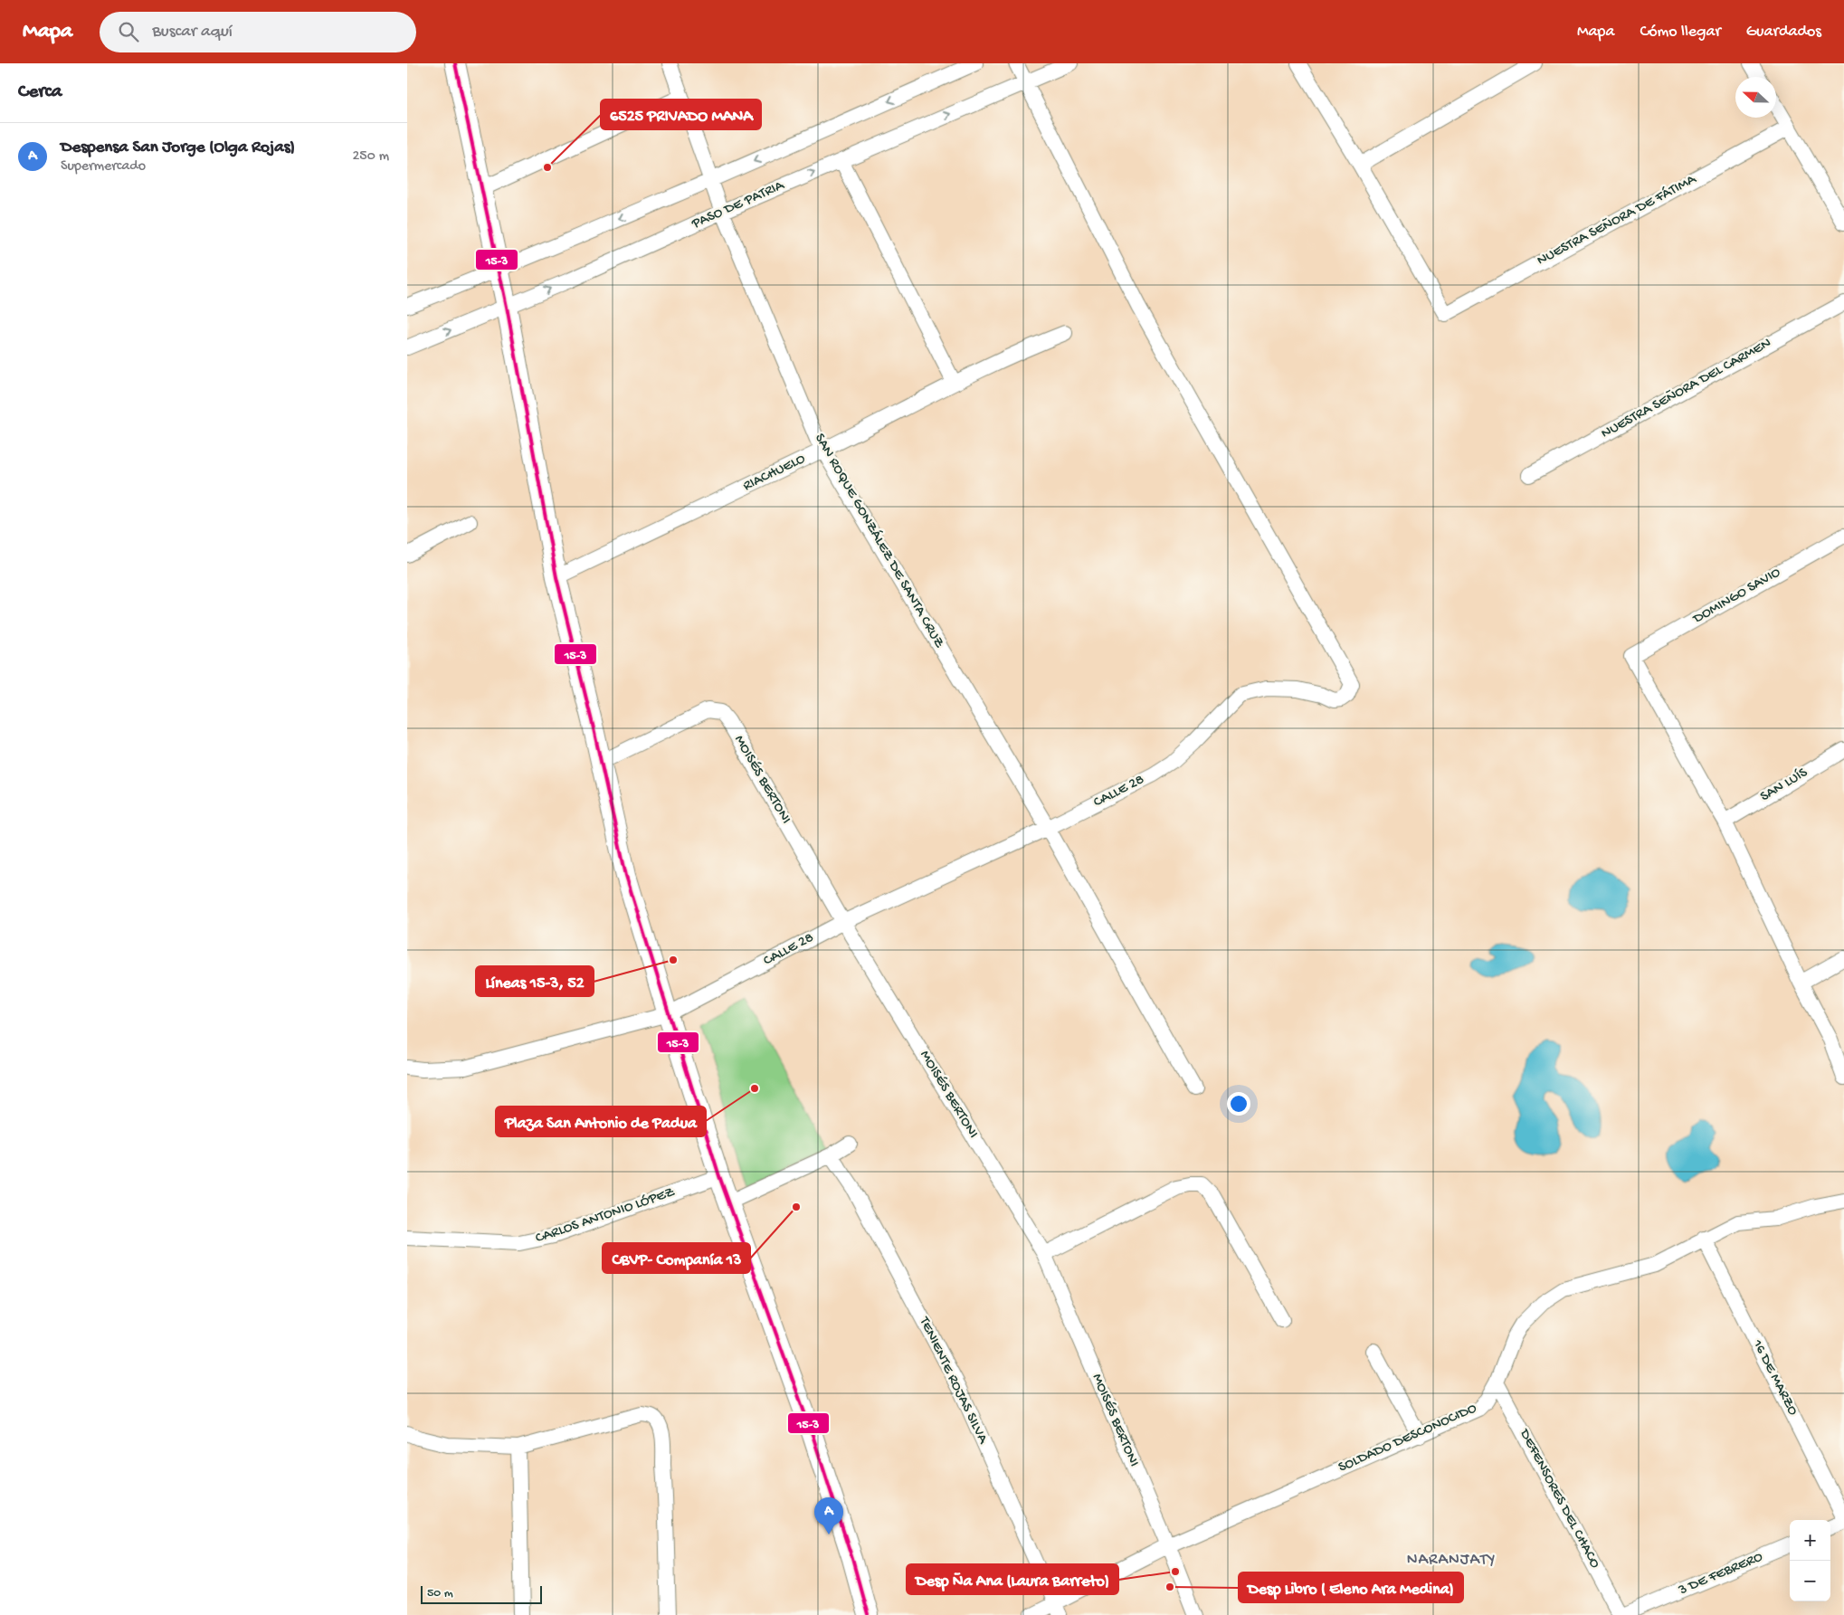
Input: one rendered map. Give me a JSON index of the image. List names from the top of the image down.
{
  "streets": {
    "street": [
      "PASO DE PATRIA",
      "NUESTRA SEÑORA DE FÁTIMA",
      "NUESTRA SEÑORA DEL CARMEN",
      "RIACHUELO",
      "SAN ROQUE GONZÁLEZ DE SANTA CRUZ",
      "DOMINGO SAVIO",
      "MOISÉS BERTONI",
      "SAN LUÍS",
      "CALLE 28",
      "CARLOS ANTONIO LÓPEZ",
      "16 DE MARZO",
      "TENIENTE ROJAS SILVA",
      "SOLDADO DESCONOCIDO",
      "DEFENSORES DEL CHACO",
      "3 DE FEBRERO"
    ]
  },
  "crossings": [
    ["PASO DE PATRIA", "SAN ROQUE GONZÁLEZ DE SANTA CRUZ"],
    ["PASO DE PATRIA", "CALLE 28"],
    ["RIACHUELO", "SAN ROQUE GONZÁLEZ DE SANTA CRUZ"],
    ["SAN ROQUE GONZÁLEZ DE SANTA CRUZ", "CALLE 28"],
    ["DOMINGO SAVIO", "SAN LUÍS"],
    ["MOISÉS BERTONI", "CALLE 28"],
    ["MOISÉS BERTONI", "SOLDADO DESCONOCIDO"],
    ["16 DE MARZO", "SOLDADO DESCONOCIDO"],
    ["TENIENTE ROJAS SILVA", "SOLDADO DESCONOCIDO"],
    ["SOLDADO DESCONOCIDO", "DEFENSORES DEL CHACO"],
    ["DEFENSORES DEL CHACO", "3 DE FEBRERO"]
  ],
  "districts": ["NARANJATY"],
  "places": [
    "6525 PRIVADO MANA",
    "Líneas 15-3, 52",
    "Plaza San Antonio de Padua",
    "CBVP- Companía 13",
    "Desp Ña Ana (Laura Barreto)",
    "Desp Libro ( Eleno Ara Medina)"
  ],
  "lines": ["transit line 15-3"],
  "scale_bar": "50 m",
  "north": "left",
  "page": {
    "header": "Mapa",
    "search": "Buscar aquí",
    "nav": ["Mapa", "Cómo llegar", "Guardados"],
    "heading": "Cerca",
    "list": [
      {
        "mark": "A",
        "name": "Despensa San Jorge (Olga Rojas)",
        "note": "Supermercado",
        "value": "250 m"
      }
    ],
    "pins": "A",
    "map_buttons": ["+", "−"],
    "scale": "50 m"
  }
}
